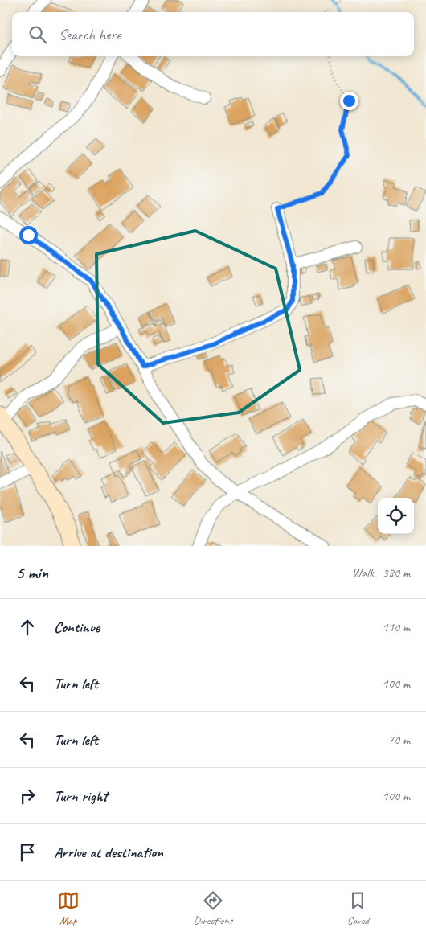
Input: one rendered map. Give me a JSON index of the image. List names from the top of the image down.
{
  "page": {
    "search": "Search here",
    "heading": ["5 min", "Walk · 380 m"],
    "list": [
      ["Continue", "110 m"],
      ["Turn left", "100 m"],
      ["Turn left", "70 m"],
      ["Turn right", "100 m"],
      "Arrive at destination"
    ],
    "nav": ["Map", "Directions", "Saved"]
  }
}
